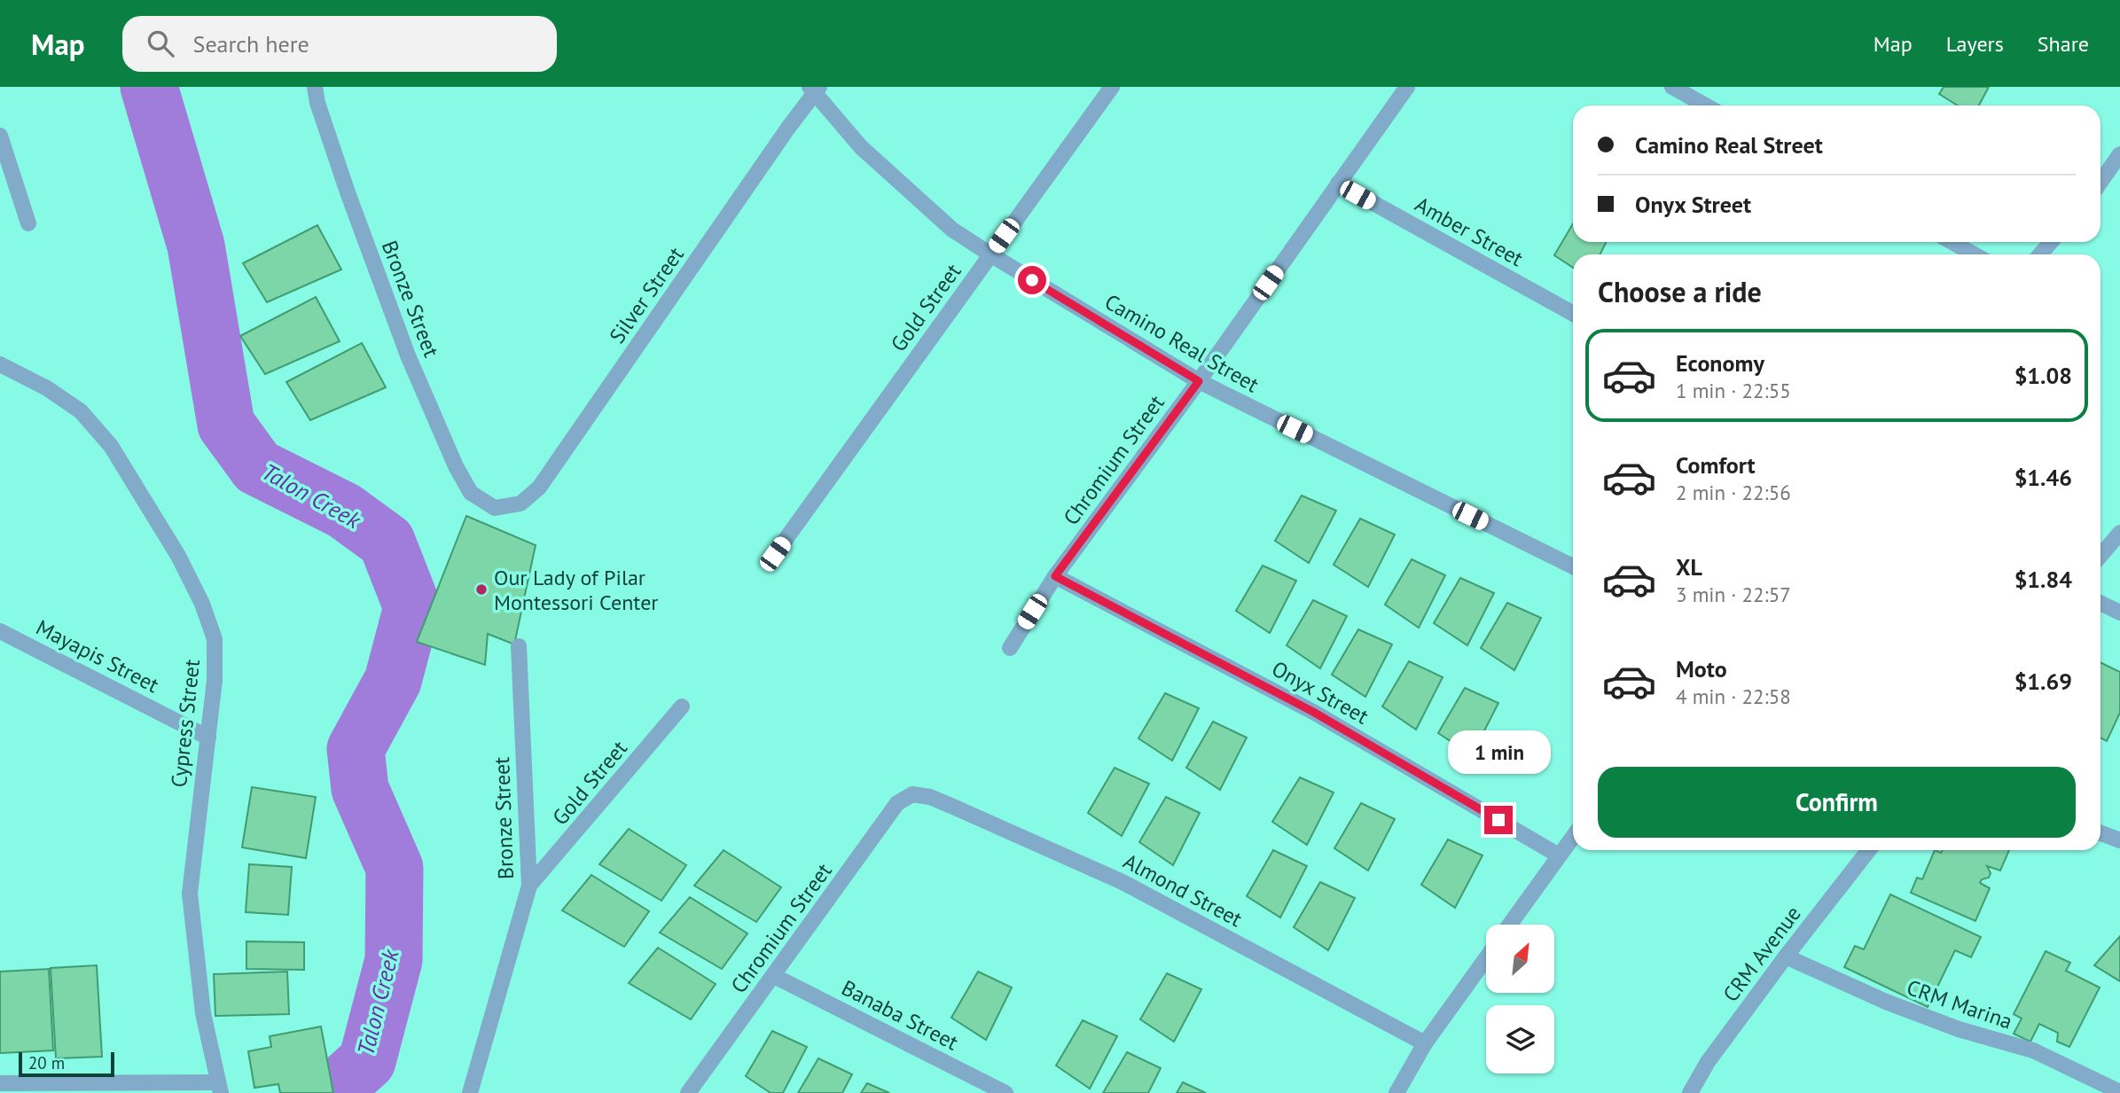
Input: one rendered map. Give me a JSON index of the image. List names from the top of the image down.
{
  "streets": {
    "street": [
      "Amber Street",
      "Silver Street",
      "Bronze Street",
      "Gold Street",
      "Camino Real Street",
      "Chromium Street",
      "Mayapis Street",
      "Onyx Street",
      "Cypress Street",
      "Almond Street",
      "CRM Avenue",
      "CRM Marina",
      "Banaba Street"
    ]
  },
  "crossings": [
    ["Amber Street", "Chromium Street"],
    ["Silver Street", "Bronze Street"],
    ["Silver Street", "Camino Real Street"],
    ["Bronze Street", "Gold Street"],
    ["Gold Street", "Camino Real Street"],
    ["Camino Real Street", "Chromium Street"],
    ["Chromium Street", "Onyx Street"],
    ["Chromium Street", "Almond Street"],
    ["Chromium Street", "Banaba Street"],
    ["Mayapis Street", "Cypress Street"],
    ["CRM Avenue", "CRM Marina"]
  ],
  "water": ["Talon Creek"],
  "places": ["Our Lady of Pilar Montessori Center"],
  "scale_bar": "20 m",
  "north": "top right",
  "page": {
    "header": "Map",
    "search": "Search here",
    "nav": ["Map", "Layers", "Share"],
    "banner": ["Camino Real Street", "Onyx Street"],
    "heading": "Choose a ride",
    "list": [
      {
        "name": "Economy",
        "note": "1 min · 22:55",
        "value": "$1.08"
      },
      {
        "name": "Comfort",
        "note": "2 min · 22:56",
        "value": "$1.46"
      },
      {
        "name": "XL",
        "note": "3 min · 22:57",
        "value": "$1.84"
      },
      {
        "name": "Moto",
        "note": "4 min · 22:58",
        "value": "$1.69"
      }
    ],
    "bubble": "1 min",
    "buttons": "Confirm",
    "scale": "20 m"
  }
}
